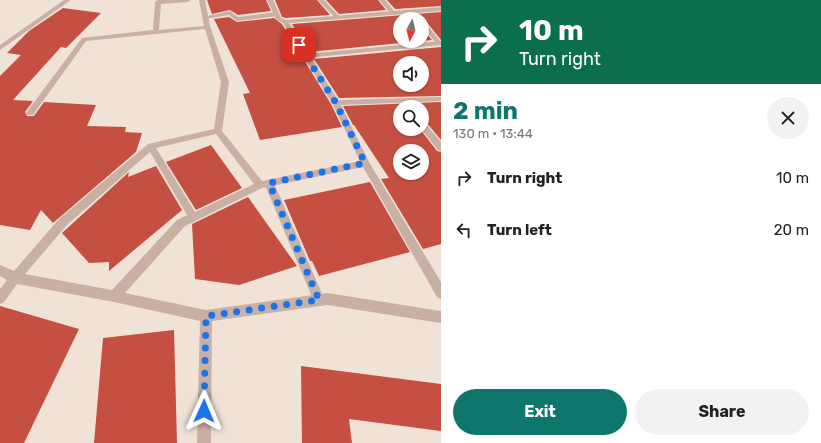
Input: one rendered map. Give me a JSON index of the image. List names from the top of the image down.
{
  "north": "bottom",
  "page": {
    "turn": ["10 m", "Turn right"],
    "heading": ["2 min", "130 m · 13:44"],
    "list": [
      {
        "name": "Turn right",
        "value": "10 m"
      },
      {
        "name": "Turn left",
        "value": "20 m"
      }
    ],
    "buttons": ["Exit", "Share"]
  }
}
